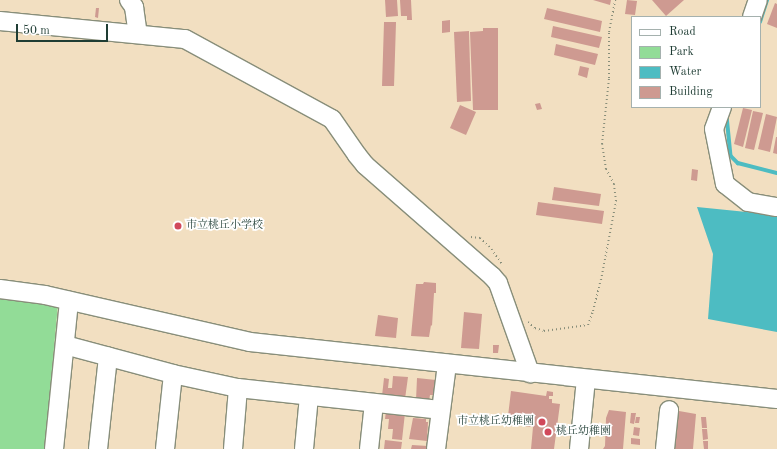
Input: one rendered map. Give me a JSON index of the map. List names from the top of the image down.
{
  "places": ["市立桃丘小学校", "市立桃丘幼稚園", "桃丘幼稚園"],
  "legend": [
    "Road",
    "Park",
    "Water",
    "Building"
  ],
  "scale_bar": "50 m"
}
